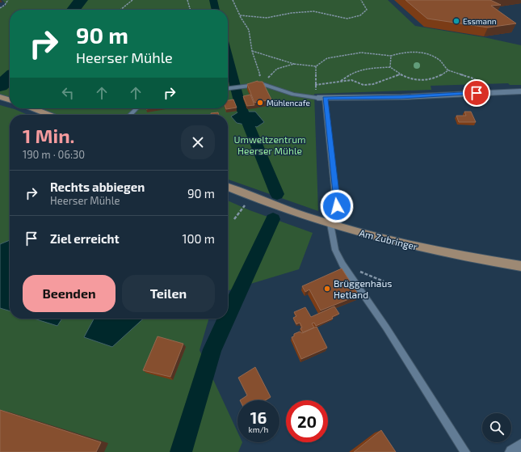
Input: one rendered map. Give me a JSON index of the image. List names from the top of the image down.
{
  "streets": {
    "main road": ["Am Zubringer"]
  },
  "parks": ["Umweltzentrum Heerser Mühle"],
  "places": ["Essmann", "Mühlencafe", "Brüggenhaus Hetland"],
  "page": {
    "turn": ["90 m", "Heerser Mühle"],
    "heading": ["1 Min.", "190 m · 06:30"],
    "list": [
      {
        "name": "Rechts abbiegen",
        "note": "Heerser Mühle",
        "value": "90 m"
      },
      {
        "name": "Ziel erreicht",
        "value": "100 m"
      }
    ],
    "buttons": ["Beenden", "Teilen"],
    "speed": "16 km/h",
    "limit": "20"
  }
}
